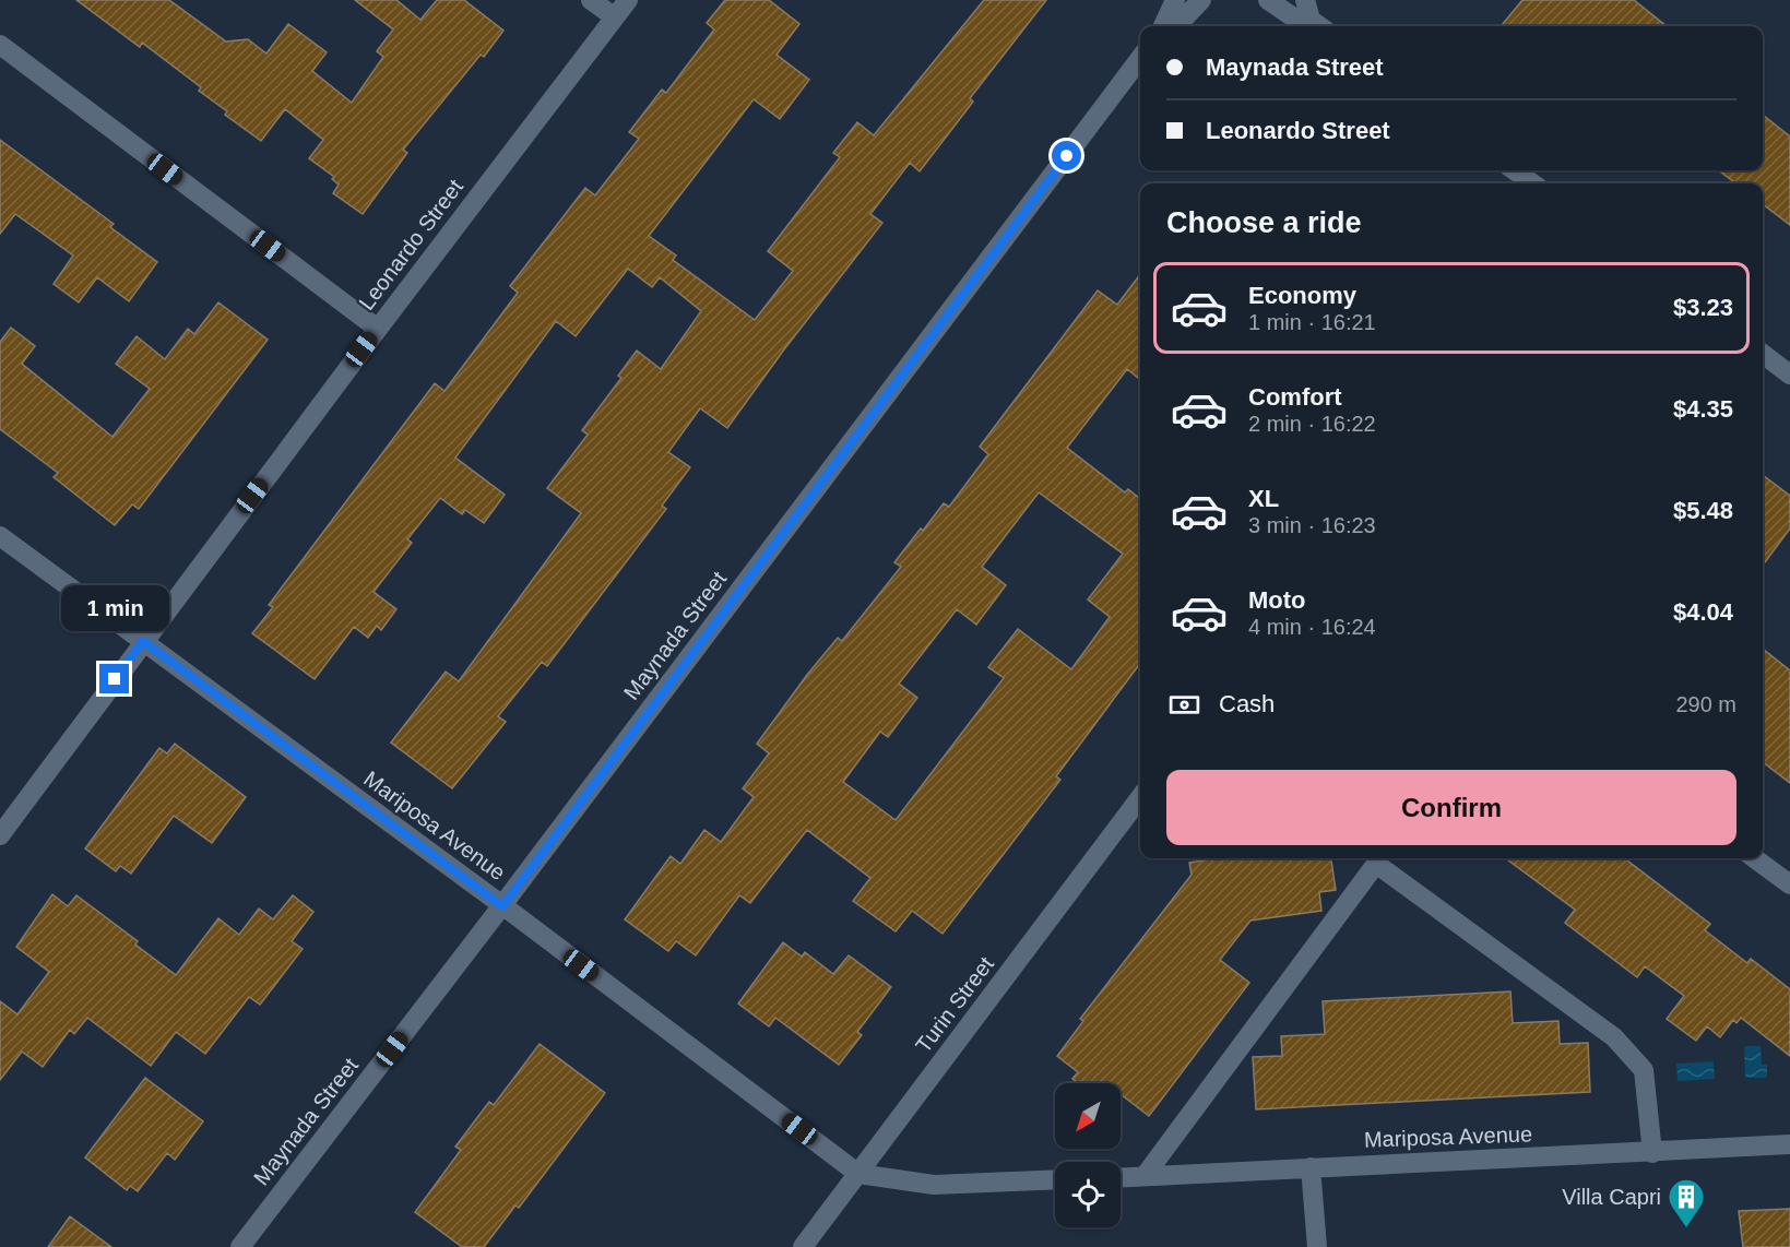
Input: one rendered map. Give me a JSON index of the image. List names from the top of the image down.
{
  "streets": {
    "street": [
      "Leonardo Street",
      "Maynada Street",
      "Mariposa Avenue",
      "Turin Street"
    ]
  },
  "crossings": [
    ["Leonardo Street", "Mariposa Avenue"],
    ["Maynada Street", "Mariposa Avenue"],
    ["Mariposa Avenue", "Turin Street"]
  ],
  "places": {
    "building": ["Villa Capri"]
  },
  "north": "bottom left",
  "page": {
    "banner": ["Maynada Street", "Leonardo Street"],
    "heading": "Choose a ride",
    "list": [
      {
        "name": "Economy",
        "note": "1 min · 16:21",
        "value": "$3.23"
      },
      {
        "name": "Comfort",
        "note": "2 min · 16:22",
        "value": "$4.35"
      },
      {
        "name": "XL",
        "note": "3 min · 16:23",
        "value": "$5.48"
      },
      {
        "name": "Moto",
        "note": "4 min · 16:24",
        "value": "$4.04"
      }
    ],
    "bubble": "1 min",
    "pay": ["Cash", "290 m"],
    "buttons": "Confirm"
  }
}
